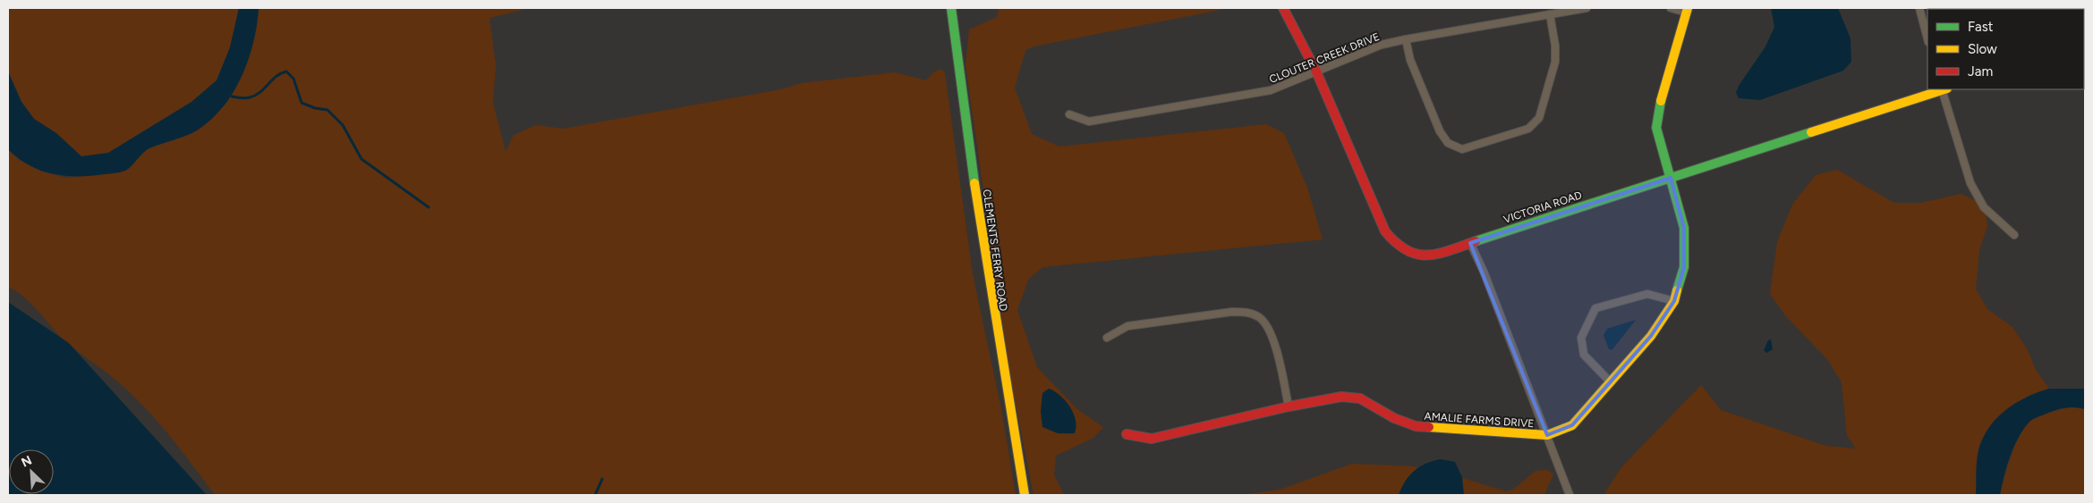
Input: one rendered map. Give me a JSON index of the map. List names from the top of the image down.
{
  "streets": {
    "street": [
      "CLOUTER CREEK DRIVE",
      "VICTORIA ROAD",
      "CLEMENTS FERRY ROAD",
      "AMALIE FARMS DRIVE"
    ]
  },
  "crossings": [
    ["CLOUTER CREEK DRIVE", "VICTORIA ROAD"],
    ["VICTORIA ROAD", "AMALIE FARMS DRIVE"]
  ],
  "legend": ["Fast", "Slow", "Jam"],
  "north": "top left"
}
